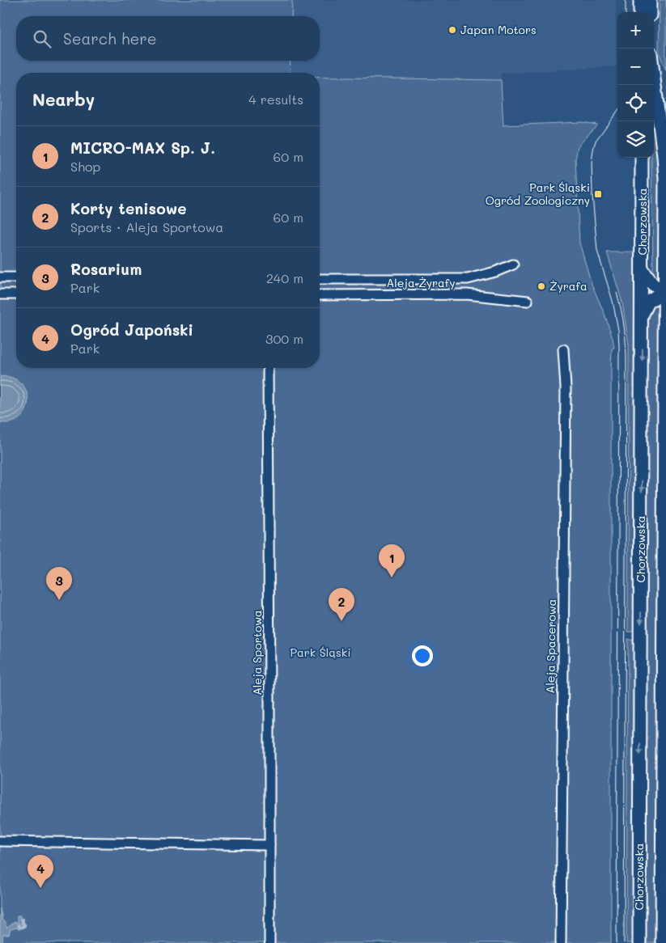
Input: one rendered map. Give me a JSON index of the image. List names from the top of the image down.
{
  "streets": {
    "main road": ["Chorzowska"],
    "street": ["Aleja Żyrafy", "Aleja Spacerowa", "Aleja Sportowa"]
  },
  "parks": ["Park Śląski"],
  "places": {
    "other": ["Japan Motors", "Żyrafa"],
    "transit": ["Park Śląski Ogród Zoologiczny"]
  },
  "page": {
    "map_buttons": ["+", "−"],
    "search": "Search here",
    "heading": ["Nearby", "4 results"],
    "list": [
      {
        "mark": "1",
        "name": "MICRO-MAX Sp. J.",
        "note": "Shop",
        "value": "60 m"
      },
      {
        "mark": "2",
        "name": "Korty tenisowe",
        "note": "Sports · Aleja Sportowa",
        "value": "60 m"
      },
      {
        "mark": "3",
        "name": "Rosarium",
        "note": "Park",
        "value": "240 m"
      },
      {
        "mark": "4",
        "name": "Ogród Japoński",
        "note": "Park",
        "value": "300 m"
      }
    ],
    "pins": [
      "1",
      "3",
      "2",
      "4"
    ]
  }
}
